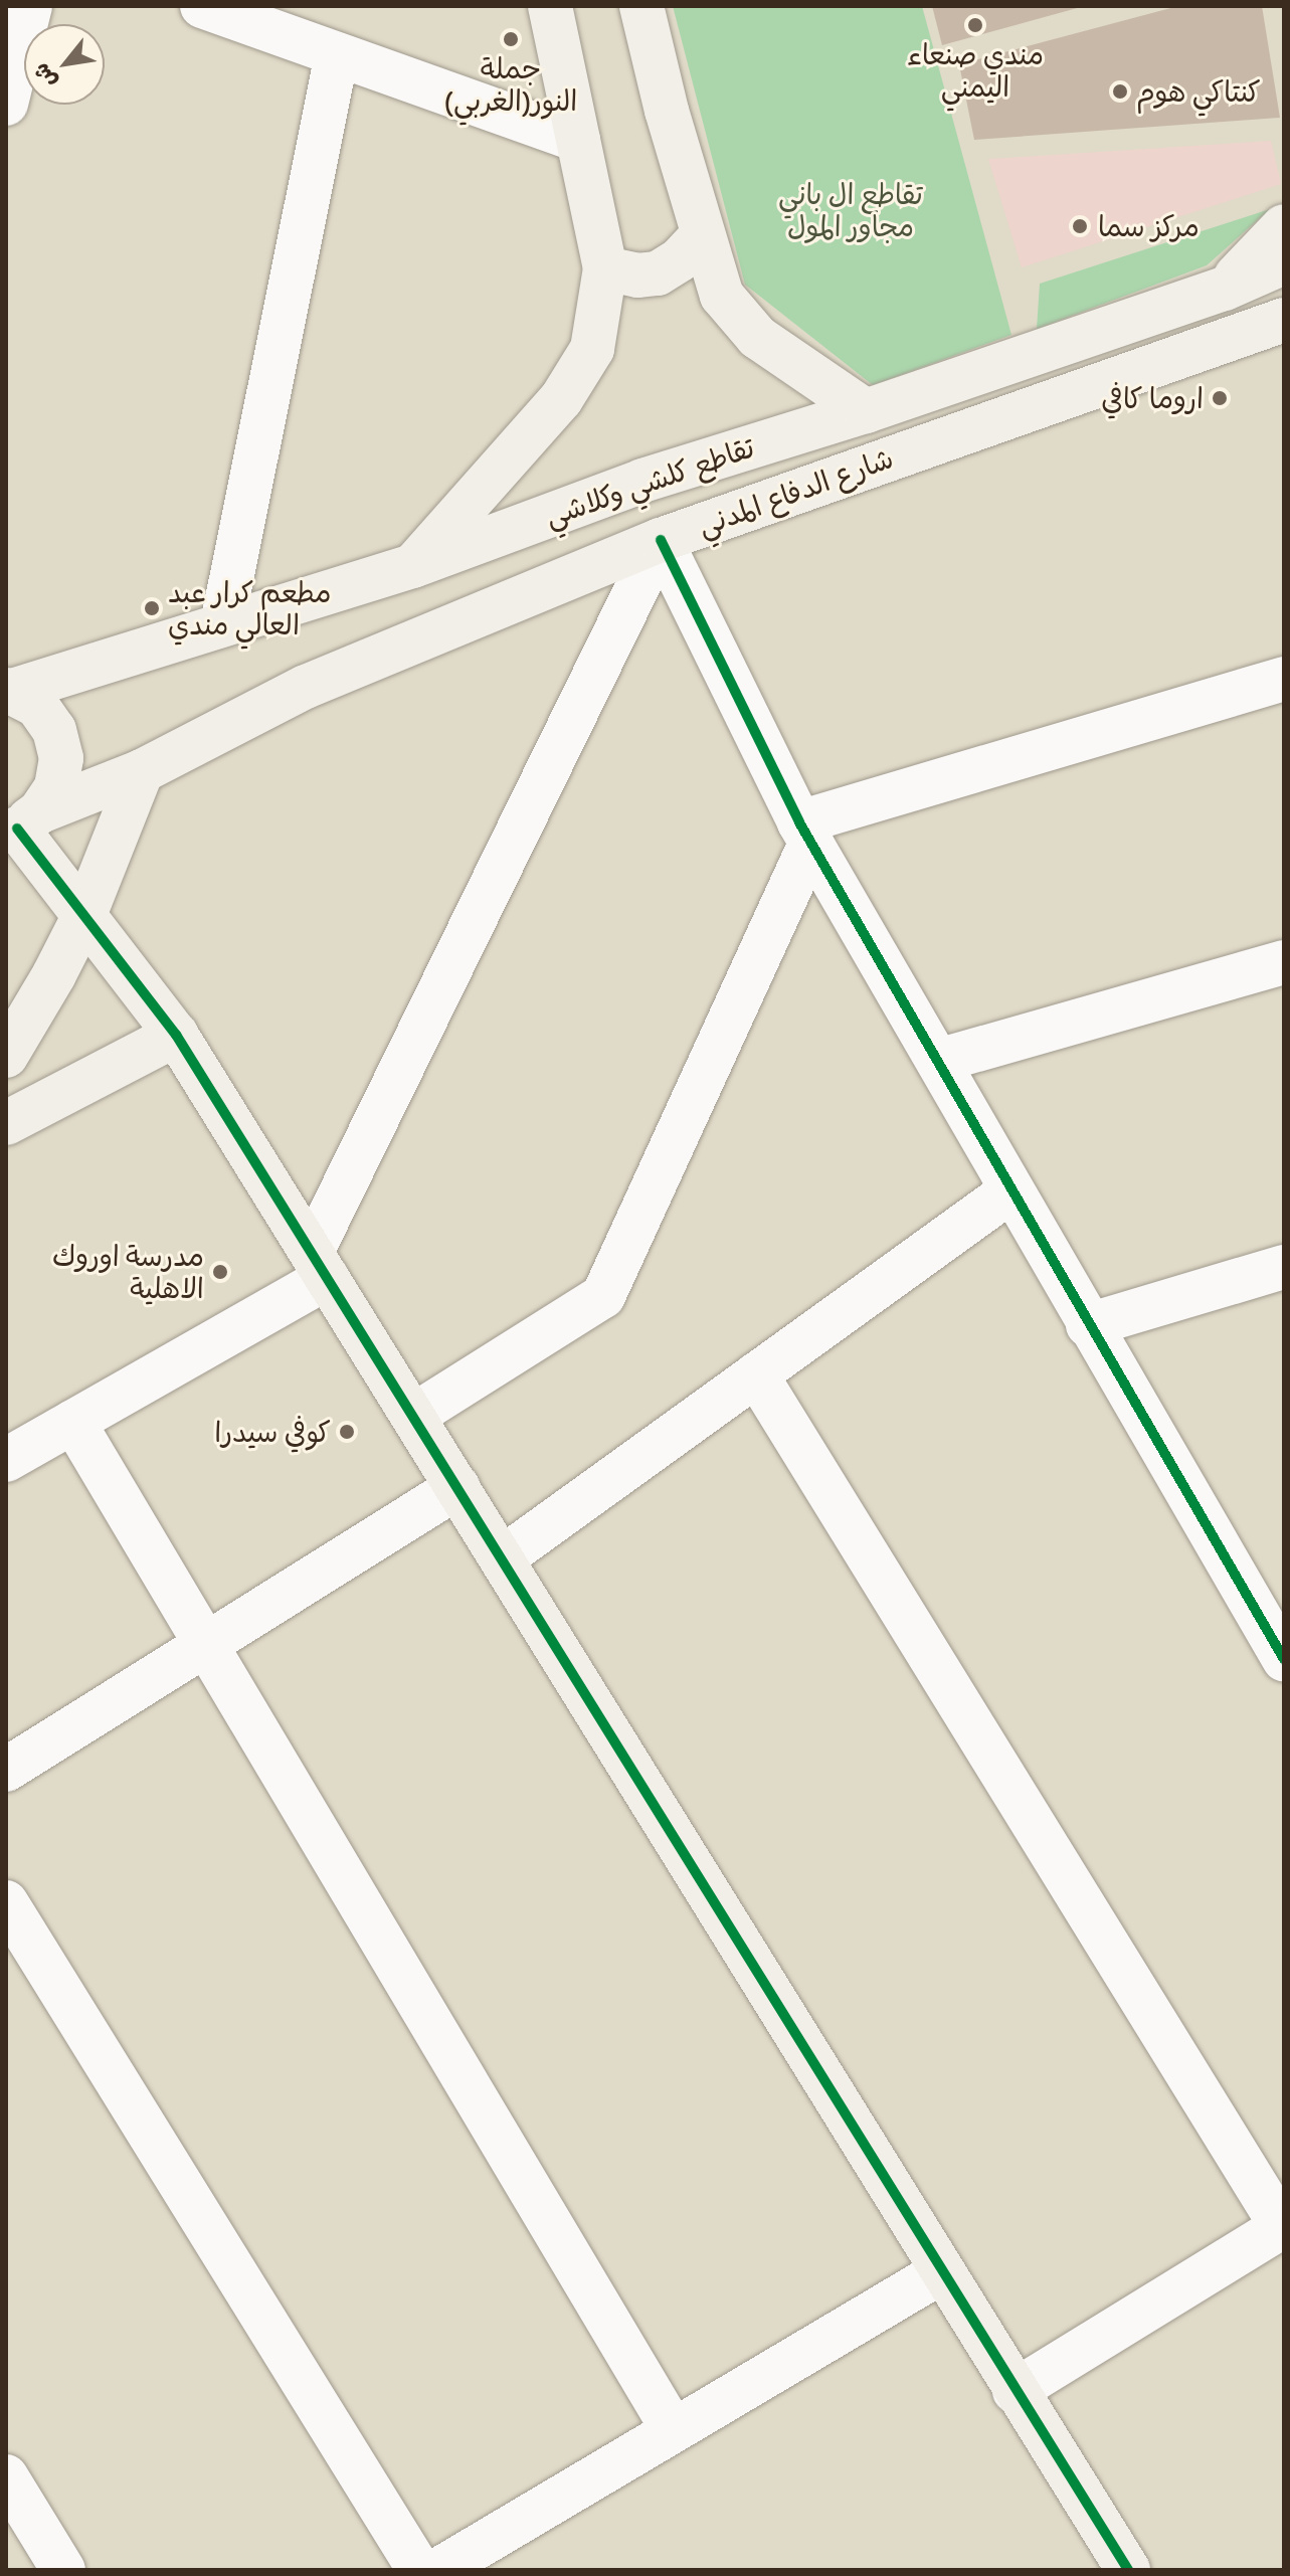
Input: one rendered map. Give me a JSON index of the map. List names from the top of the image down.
{
  "streets": {
    "street": ["تقاطع كلشي وكلاشي", "شارع الدفاع المدني"]
  },
  "parks": ["تقاطع ال باني مجاور المول"],
  "places": [
    "مندي صنعاء اليمني",
    "جملة النور(الغربي)",
    "كنتاكي هوم",
    "مركز سما",
    "اروما كافي",
    "مطعم كرار عبد العالي مندي",
    "مدرسة اوروك الاهلية",
    "كوفي سيدرا"
  ],
  "north": "bottom left"
}
